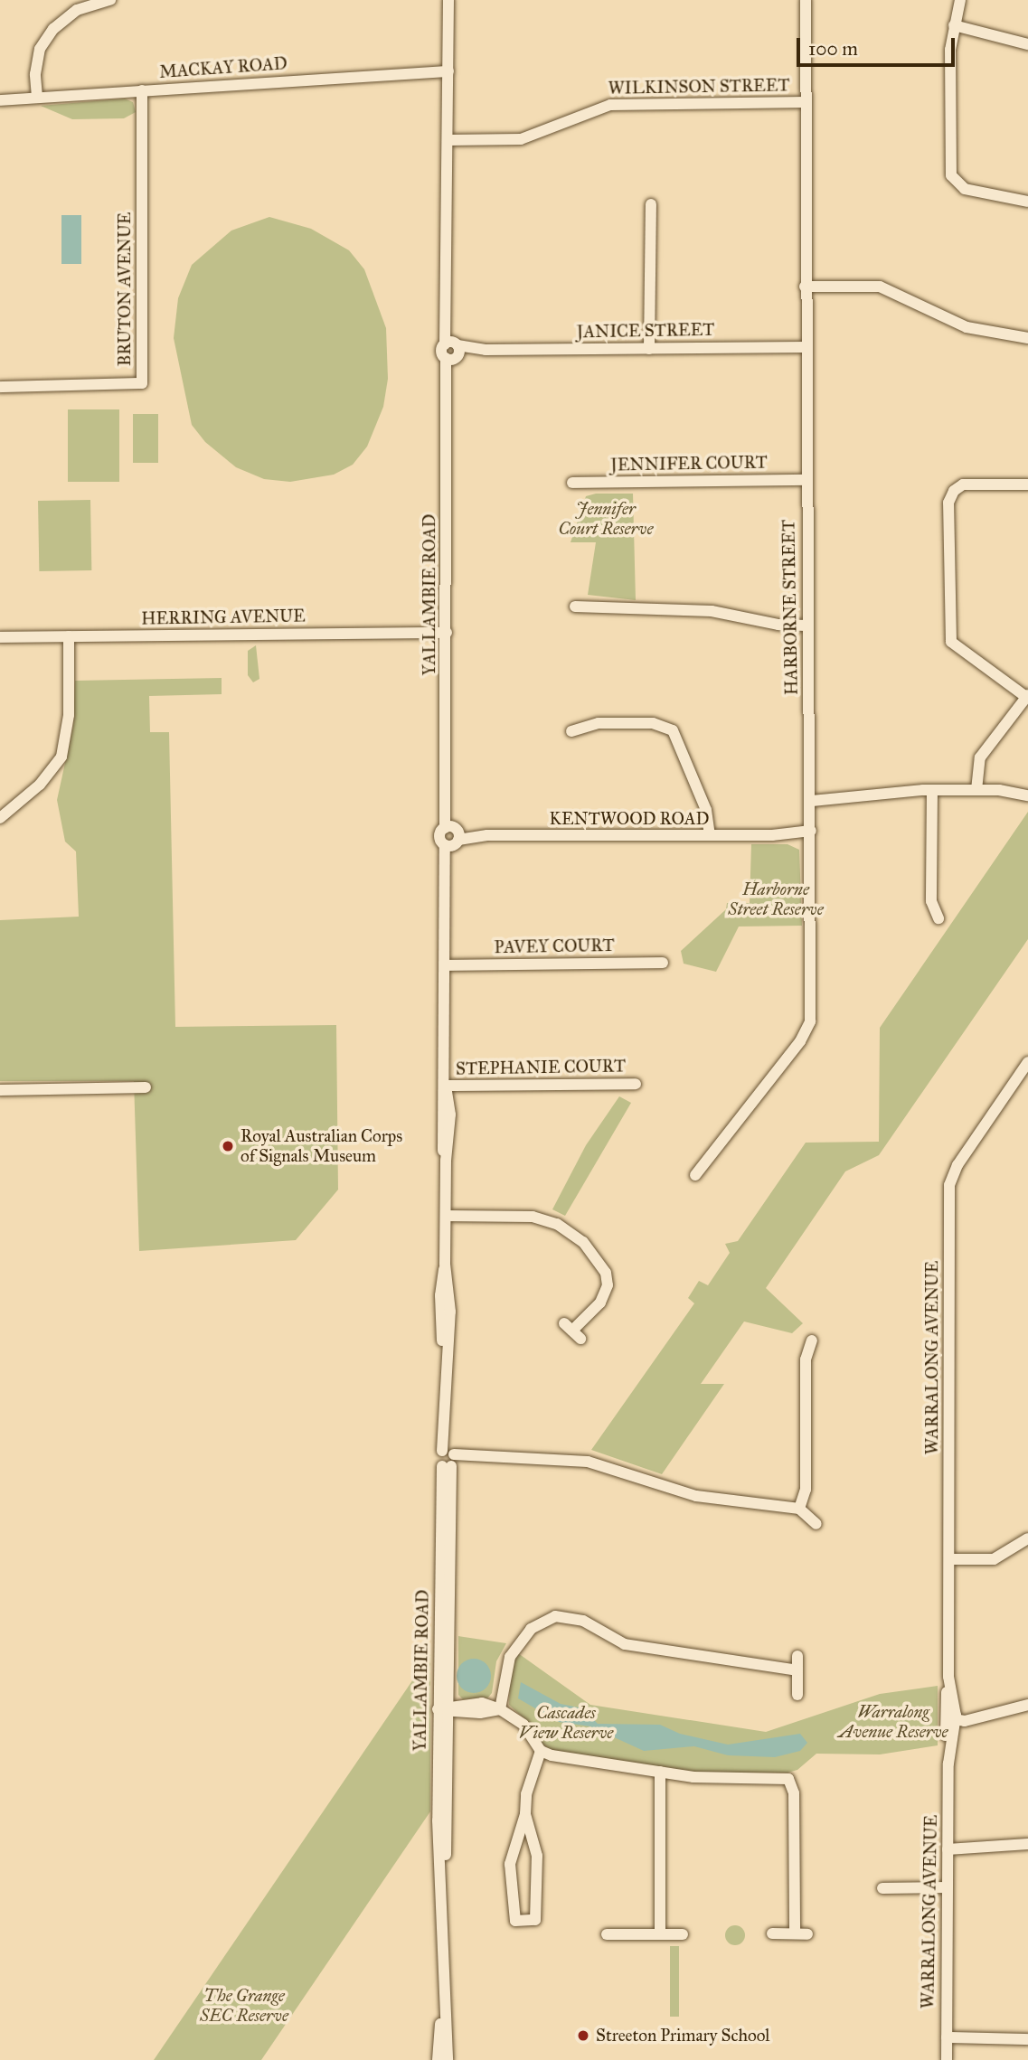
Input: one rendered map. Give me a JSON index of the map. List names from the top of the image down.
{
  "streets": {
    "street": [
      "MACKAY ROAD",
      "WILKINSON STREET",
      "BRUTON AVENUE",
      "JANICE STREET",
      "JENNIFER COURT",
      "YALLAMBIE ROAD",
      "HARBORNE STREET",
      "HERRING AVENUE",
      "KENTWOOD ROAD",
      "PAVEY COURT",
      "STEPHANIE COURT",
      "WARRALONG AVENUE"
    ]
  },
  "crossings": [
    ["MACKAY ROAD", "BRUTON AVENUE"],
    ["MACKAY ROAD", "YALLAMBIE ROAD"],
    ["WILKINSON STREET", "YALLAMBIE ROAD"],
    ["WILKINSON STREET", "HARBORNE STREET"],
    ["JANICE STREET", "YALLAMBIE ROAD"],
    ["JANICE STREET", "HARBORNE STREET"],
    ["JENNIFER COURT", "HARBORNE STREET"],
    ["YALLAMBIE ROAD", "HERRING AVENUE"],
    ["YALLAMBIE ROAD", "KENTWOOD ROAD"],
    ["YALLAMBIE ROAD", "PAVEY COURT"],
    ["YALLAMBIE ROAD", "STEPHANIE COURT"],
    ["HARBORNE STREET", "KENTWOOD ROAD"]
  ],
  "parks": [
    "Jennifer Court Reserve",
    "Harborne Street Reserve",
    "Warralong Avenue Reserve",
    "Cascades View Reserve",
    "The Grange SEC Reserve"
  ],
  "places": ["Royal Australian Corps of Signals Museum", "Streeton Primary School"],
  "scale_bar": "100 m"
}
